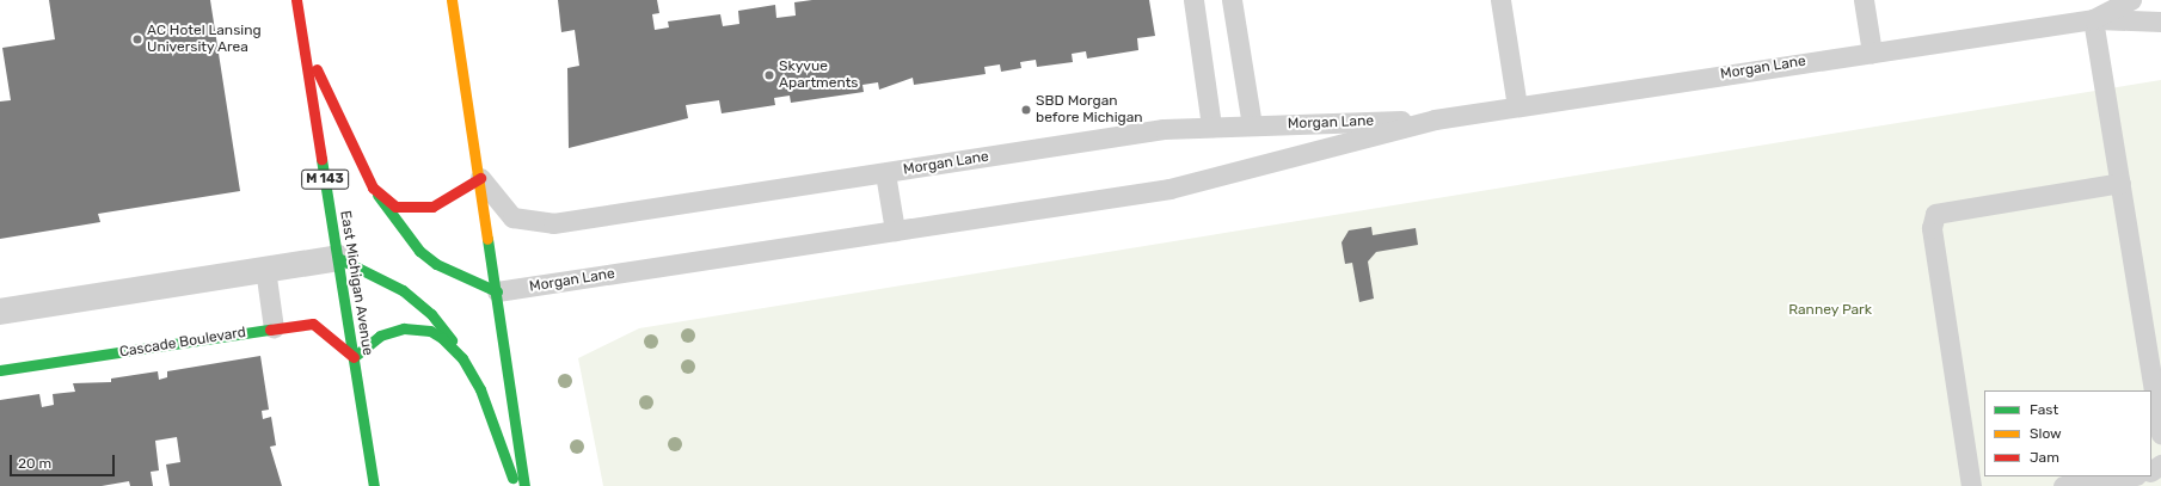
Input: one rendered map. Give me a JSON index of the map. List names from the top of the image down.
{
  "streets": {
    "main road": ["M 143", "East Michigan Avenue", "Cascade Boulevard"],
    "lane": ["Morgan Lane"]
  },
  "crossings": [
    ["East Michigan Avenue", "Cascade Boulevard"]
  ],
  "parks": ["Ranney Park"],
  "places": ["AC Hotel Lansing University Area", "Skyvue Apartments", "SBD Morgan before Michigan"],
  "legend": ["Fast", "Slow", "Jam"],
  "scale_bar": "20 m"
}
